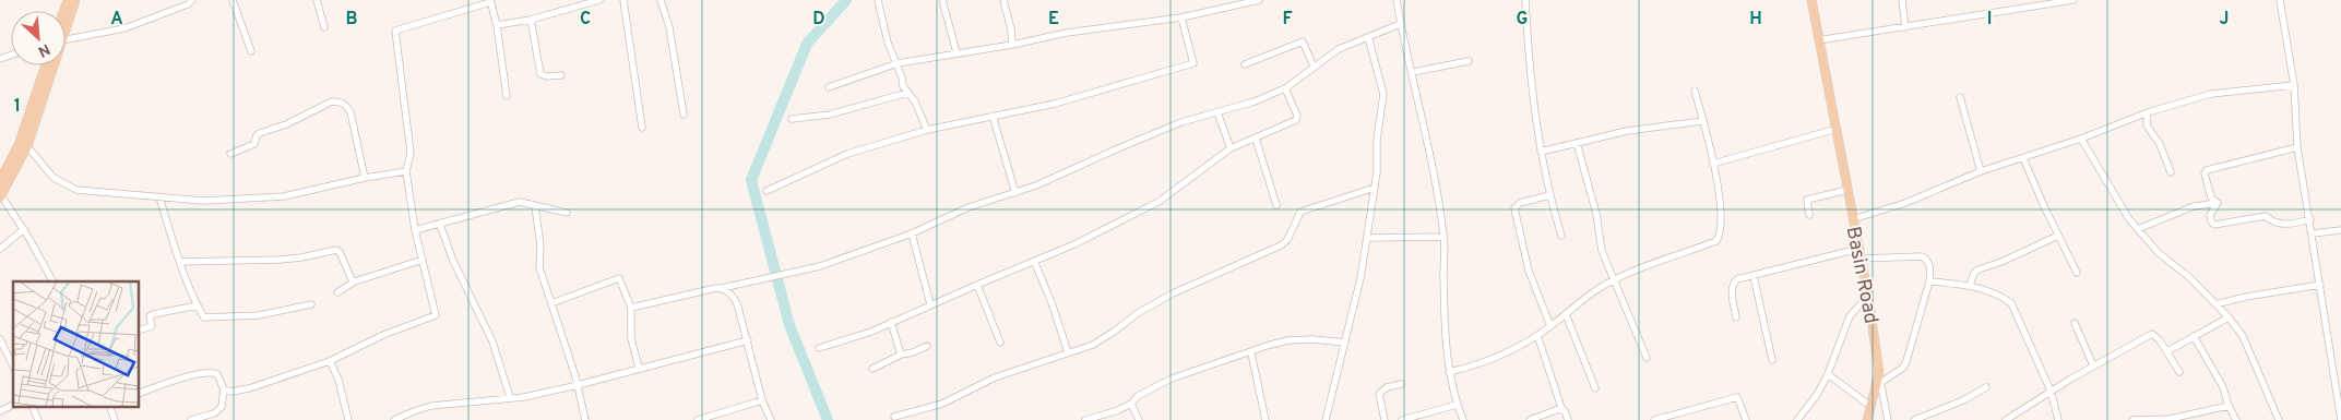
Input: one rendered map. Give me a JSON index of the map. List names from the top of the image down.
{
  "streets": {
    "main road": ["Basin Road"]
  },
  "north": "bottom right",
  "grid": {
    "columns": [
      "A",
      "B",
      "C",
      "D",
      "E",
      "F",
      "G",
      "H",
      "I",
      "J"
    ],
    "rows": ["1"]
  }
}
